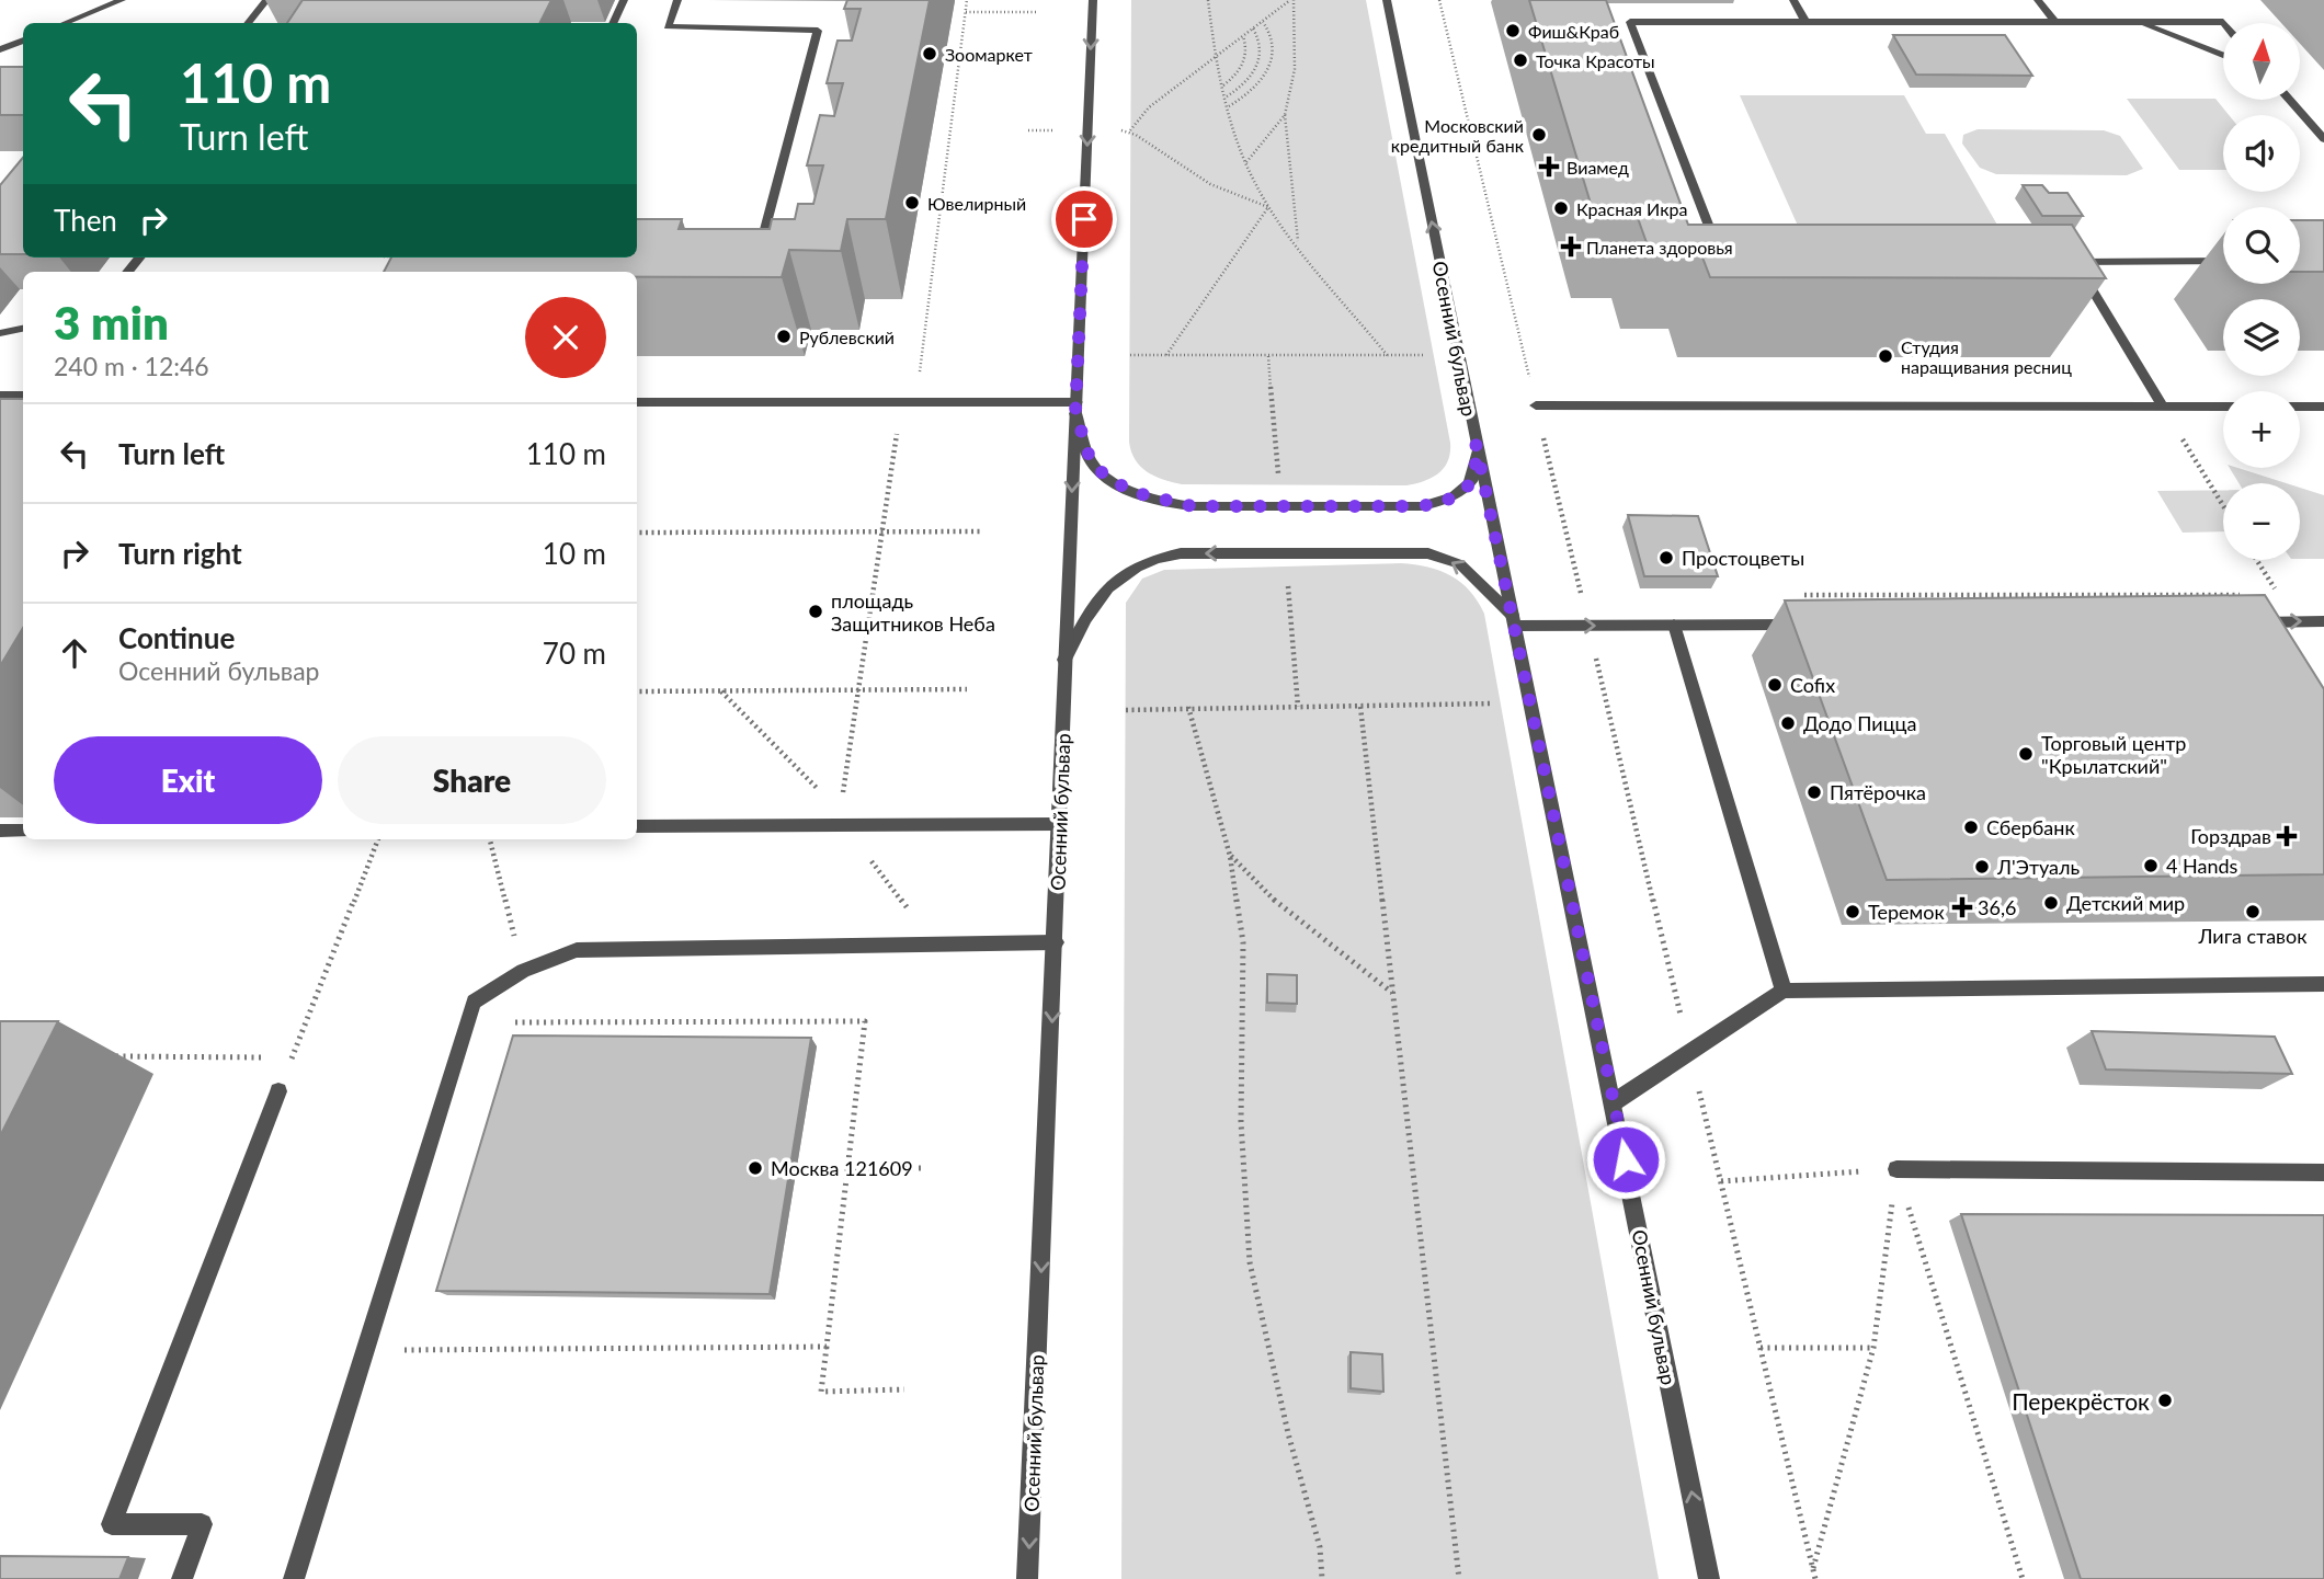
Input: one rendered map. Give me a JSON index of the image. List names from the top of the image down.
{
  "streets": {
    "street": ["Осенний бульвар"]
  },
  "places": {
    "other": [
      "Фиш&Краб",
      "Зоомаркет",
      "Точка Красоты",
      "Московский кредитный банк",
      "Ювелирный",
      "Красная Икра",
      "Рублевский",
      "Студия наращивания ресниц",
      "Простоцветы",
      "площадь Защитников Неба",
      "Cofix",
      "Додо Пицца",
      "Торговый центр \"Крылатский\"",
      "Пятёрочка",
      "Сбербанк",
      "4 Hands",
      "Л'Этуаль",
      "Детский мир",
      "Теремок",
      "Лига ставок",
      "Москва 121609",
      "Перекрёсток"
    ],
    "health": [
      "Виамед",
      "Планета здоровья",
      "Горздрав",
      "36,6"
    ]
  },
  "north": "top",
  "page": {
    "map_buttons": ["+", "−"],
    "turn": ["110 m", "Turn left"],
    "then": "Then",
    "heading": ["3 min", "240 m · 12:46"],
    "list": [
      {
        "name": "Turn left",
        "value": "110 m"
      },
      {
        "name": "Turn right",
        "value": "10 m"
      },
      {
        "name": "Continue",
        "note": "Осенний бульвар",
        "value": "70 m"
      }
    ],
    "buttons": ["Exit", "Share"]
  }
}
